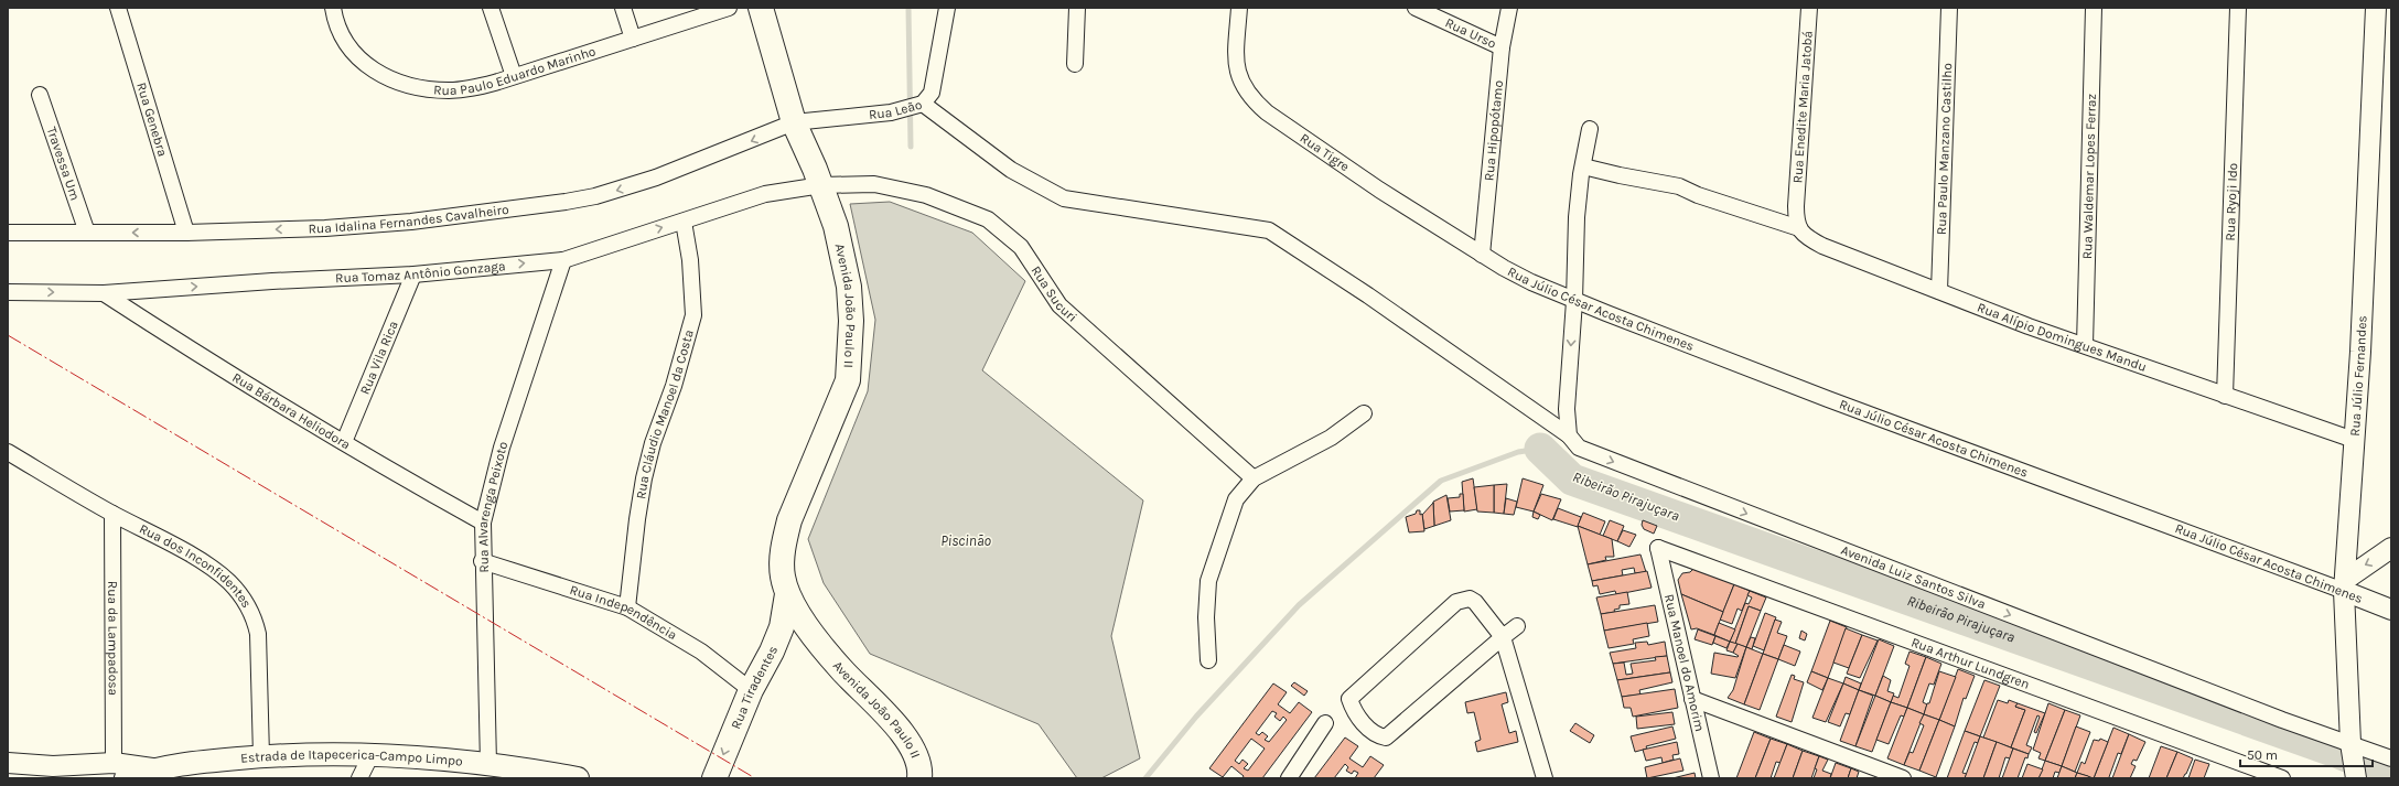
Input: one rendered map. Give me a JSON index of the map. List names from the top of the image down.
{
  "streets": {
    "main road": ["Avenida João Paulo II", "Rua Tiradentes", "Estrada de Itapecerica-Campo Limpo"],
    "street": [
      "Rua Urso",
      "Rua Paulo Eduardo Marinho",
      "Rua Enedite Maria Jatobá",
      "Rua Leão",
      "Rua Genebra",
      "Rua Hipopótamo",
      "Rua Paulo Manzano Castilho",
      "Rua Tigre",
      "Travessa Um",
      "Rua Waldemar Lopes Ferraz",
      "Rua Ryoji Ido",
      "Rua Idalina Fernandes Cavalheiro",
      "Rua Tomaz Antônio Gonzaga",
      "Rua Sucuri",
      "Rua Júlio César Acosta Chimenes",
      "Rua Alípio Domingues Mandu",
      "Rua Vila Rica",
      "Rua Júlio Fernandes",
      "Rua Bárbara Heliodora",
      "Rua Cláudio Manoel da Costa",
      "Rua Alvarenga Peixoto",
      "Rua dos Inconfidentes",
      "Avenida Luiz Santos Silva",
      "Rua Independência",
      "Rua da Lampadosa",
      "Rua Manoel do Amorim",
      "Rua Arthur Lundgren"
    ]
  },
  "crossings": [
    ["Rua Urso", "Rua Hipopótamo"],
    ["Rua Enedite Maria Jatobá", "Rua Alípio Domingues Mandu"],
    ["Rua Leão", "Rua Idalina Fernandes Cavalheiro"],
    ["Rua Leão", "Avenida João Paulo II"],
    ["Rua Leão", "Avenida Luiz Santos Silva"],
    ["Rua Genebra", "Rua Idalina Fernandes Cavalheiro"],
    ["Rua Hipopótamo", "Rua Tigre"],
    ["Rua Hipopótamo", "Rua Júlio César Acosta Chimenes"],
    ["Rua Paulo Manzano Castilho", "Rua Alípio Domingues Mandu"],
    ["Rua Tigre", "Rua Júlio César Acosta Chimenes"],
    ["Travessa Um", "Rua Idalina Fernandes Cavalheiro"],
    ["Rua Waldemar Lopes Ferraz", "Rua Alípio Domingues Mandu"],
    ["Rua Ryoji Ido", "Rua Alípio Domingues Mandu"],
    ["Rua Idalina Fernandes Cavalheiro", "Avenida João Paulo II"],
    ["Rua Tomaz Antônio Gonzaga", "Rua Sucuri"],
    ["Rua Tomaz Antônio Gonzaga", "Avenida João Paulo II"],
    ["Rua Tomaz Antônio Gonzaga", "Rua Vila Rica"],
    ["Rua Tomaz Antônio Gonzaga", "Rua Bárbara Heliodora"],
    ["Rua Tomaz Antônio Gonzaga", "Rua Cláudio Manoel da Costa"],
    ["Rua Tomaz Antônio Gonzaga", "Rua Alvarenga Peixoto"],
    ["Rua Sucuri", "Avenida João Paulo II"],
    ["Avenida João Paulo II", "Rua Tiradentes"],
    ["Rua Júlio César Acosta Chimenes", "Rua Júlio Fernandes"],
    ["Rua Alípio Domingues Mandu", "Rua Júlio Fernandes"],
    ["Rua Vila Rica", "Rua Bárbara Heliodora"],
    ["Rua Júlio Fernandes", "Avenida Luiz Santos Silva"],
    ["Rua Bárbara Heliodora", "Rua Alvarenga Peixoto"],
    ["Rua Cláudio Manoel da Costa", "Rua Independência"],
    ["Rua Alvarenga Peixoto", "Rua Independência"],
    ["Rua Alvarenga Peixoto", "Estrada de Itapecerica-Campo Limpo"],
    ["Rua dos Inconfidentes", "Rua da Lampadosa"],
    ["Rua dos Inconfidentes", "Estrada de Itapecerica-Campo Limpo"],
    ["Rua Independência", "Rua Tiradentes"],
    ["Rua da Lampadosa", "Estrada de Itapecerica-Campo Limpo"],
    ["Rua Manoel do Amorim", "Rua Arthur Lundgren"]
  ],
  "one_way": [
    "Rua Idalina Fernandes Cavalheiro",
    "Rua Tomaz Antônio Gonzaga",
    "Avenida Luiz Santos Silva",
    "Rua Tiradentes"
  ],
  "water": ["Ribeirão Pirajuçara", "Piscinão"],
  "scale_bar": "50 m"
}
